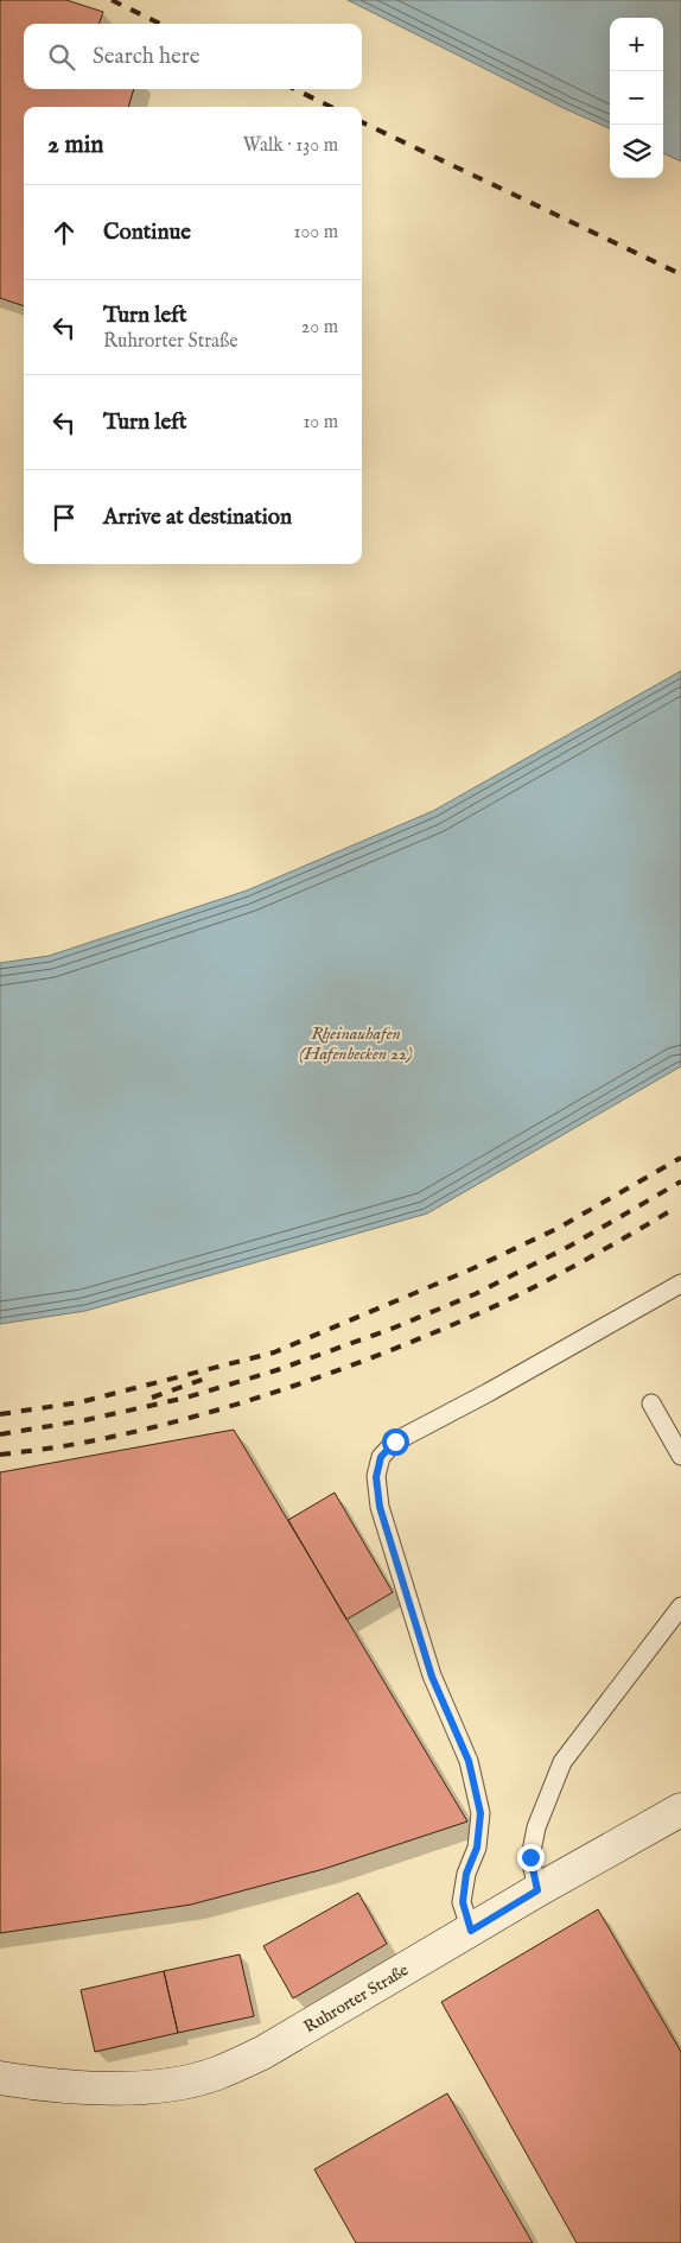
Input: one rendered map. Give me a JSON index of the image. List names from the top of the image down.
{
  "streets": {
    "street": ["Ruhrorter Straße"]
  },
  "water": ["Rheinauhafen (Hafenbecken 22)"],
  "page": {
    "map_buttons": ["+", "−"],
    "search": "Search here",
    "heading": ["2 min", "Walk · 130 m"],
    "list": [
      ["Continue", "100 m"],
      ["Turn left", "Ruhrorter Straße", "20 m"],
      ["Turn left", "10 m"],
      "Arrive at destination"
    ]
  }
}
